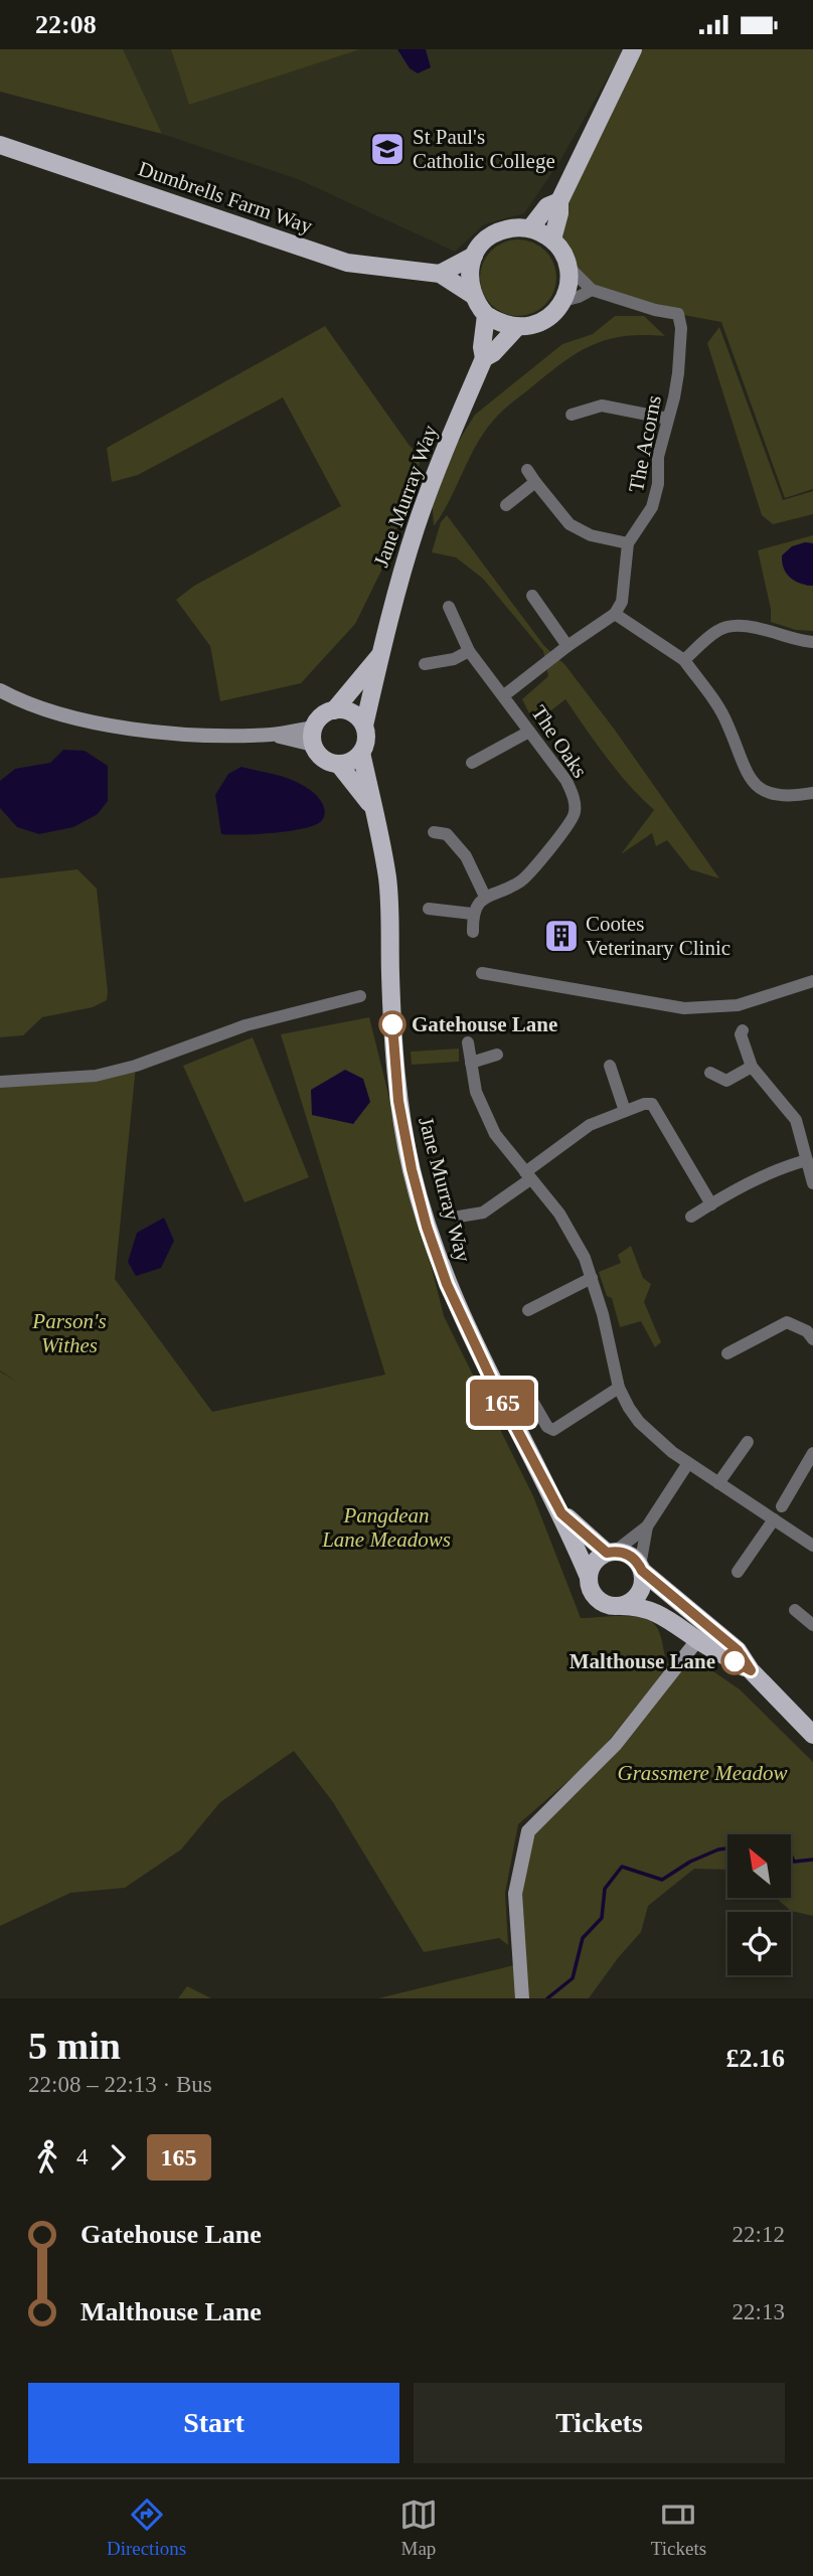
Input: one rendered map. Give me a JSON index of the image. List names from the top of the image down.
{
  "streets": {
    "main road": ["Dumbrells Farm Way", "Jane Murray Way"],
    "street": ["The Acorns", "The Oaks"]
  },
  "parks": ["Parson's Withes", "Pangdean Lane Meadows", "Grassmere Meadow"],
  "places": {
    "school or university": ["St Paul's Catholic College"],
    "building": ["Cootes Veterinary Clinic"],
    "other": ["Gatehouse Lane", "Malthouse Lane"]
  },
  "lines": ["bus line 165"],
  "north": "top left",
  "page": {
    "status": "22:08",
    "on_map": "165",
    "heading": ["5 min", "22:08 – 22:13 · Bus", "£2.16"],
    "legs": ["4", "165"],
    "list": [
      {
        "name": "Gatehouse Lane",
        "value": "22:12"
      },
      {
        "name": "Malthouse Lane",
        "value": "22:13"
      }
    ],
    "buttons": ["Start", "Tickets"],
    "tabs": ["Directions", "Map", "Tickets"]
  }
}
